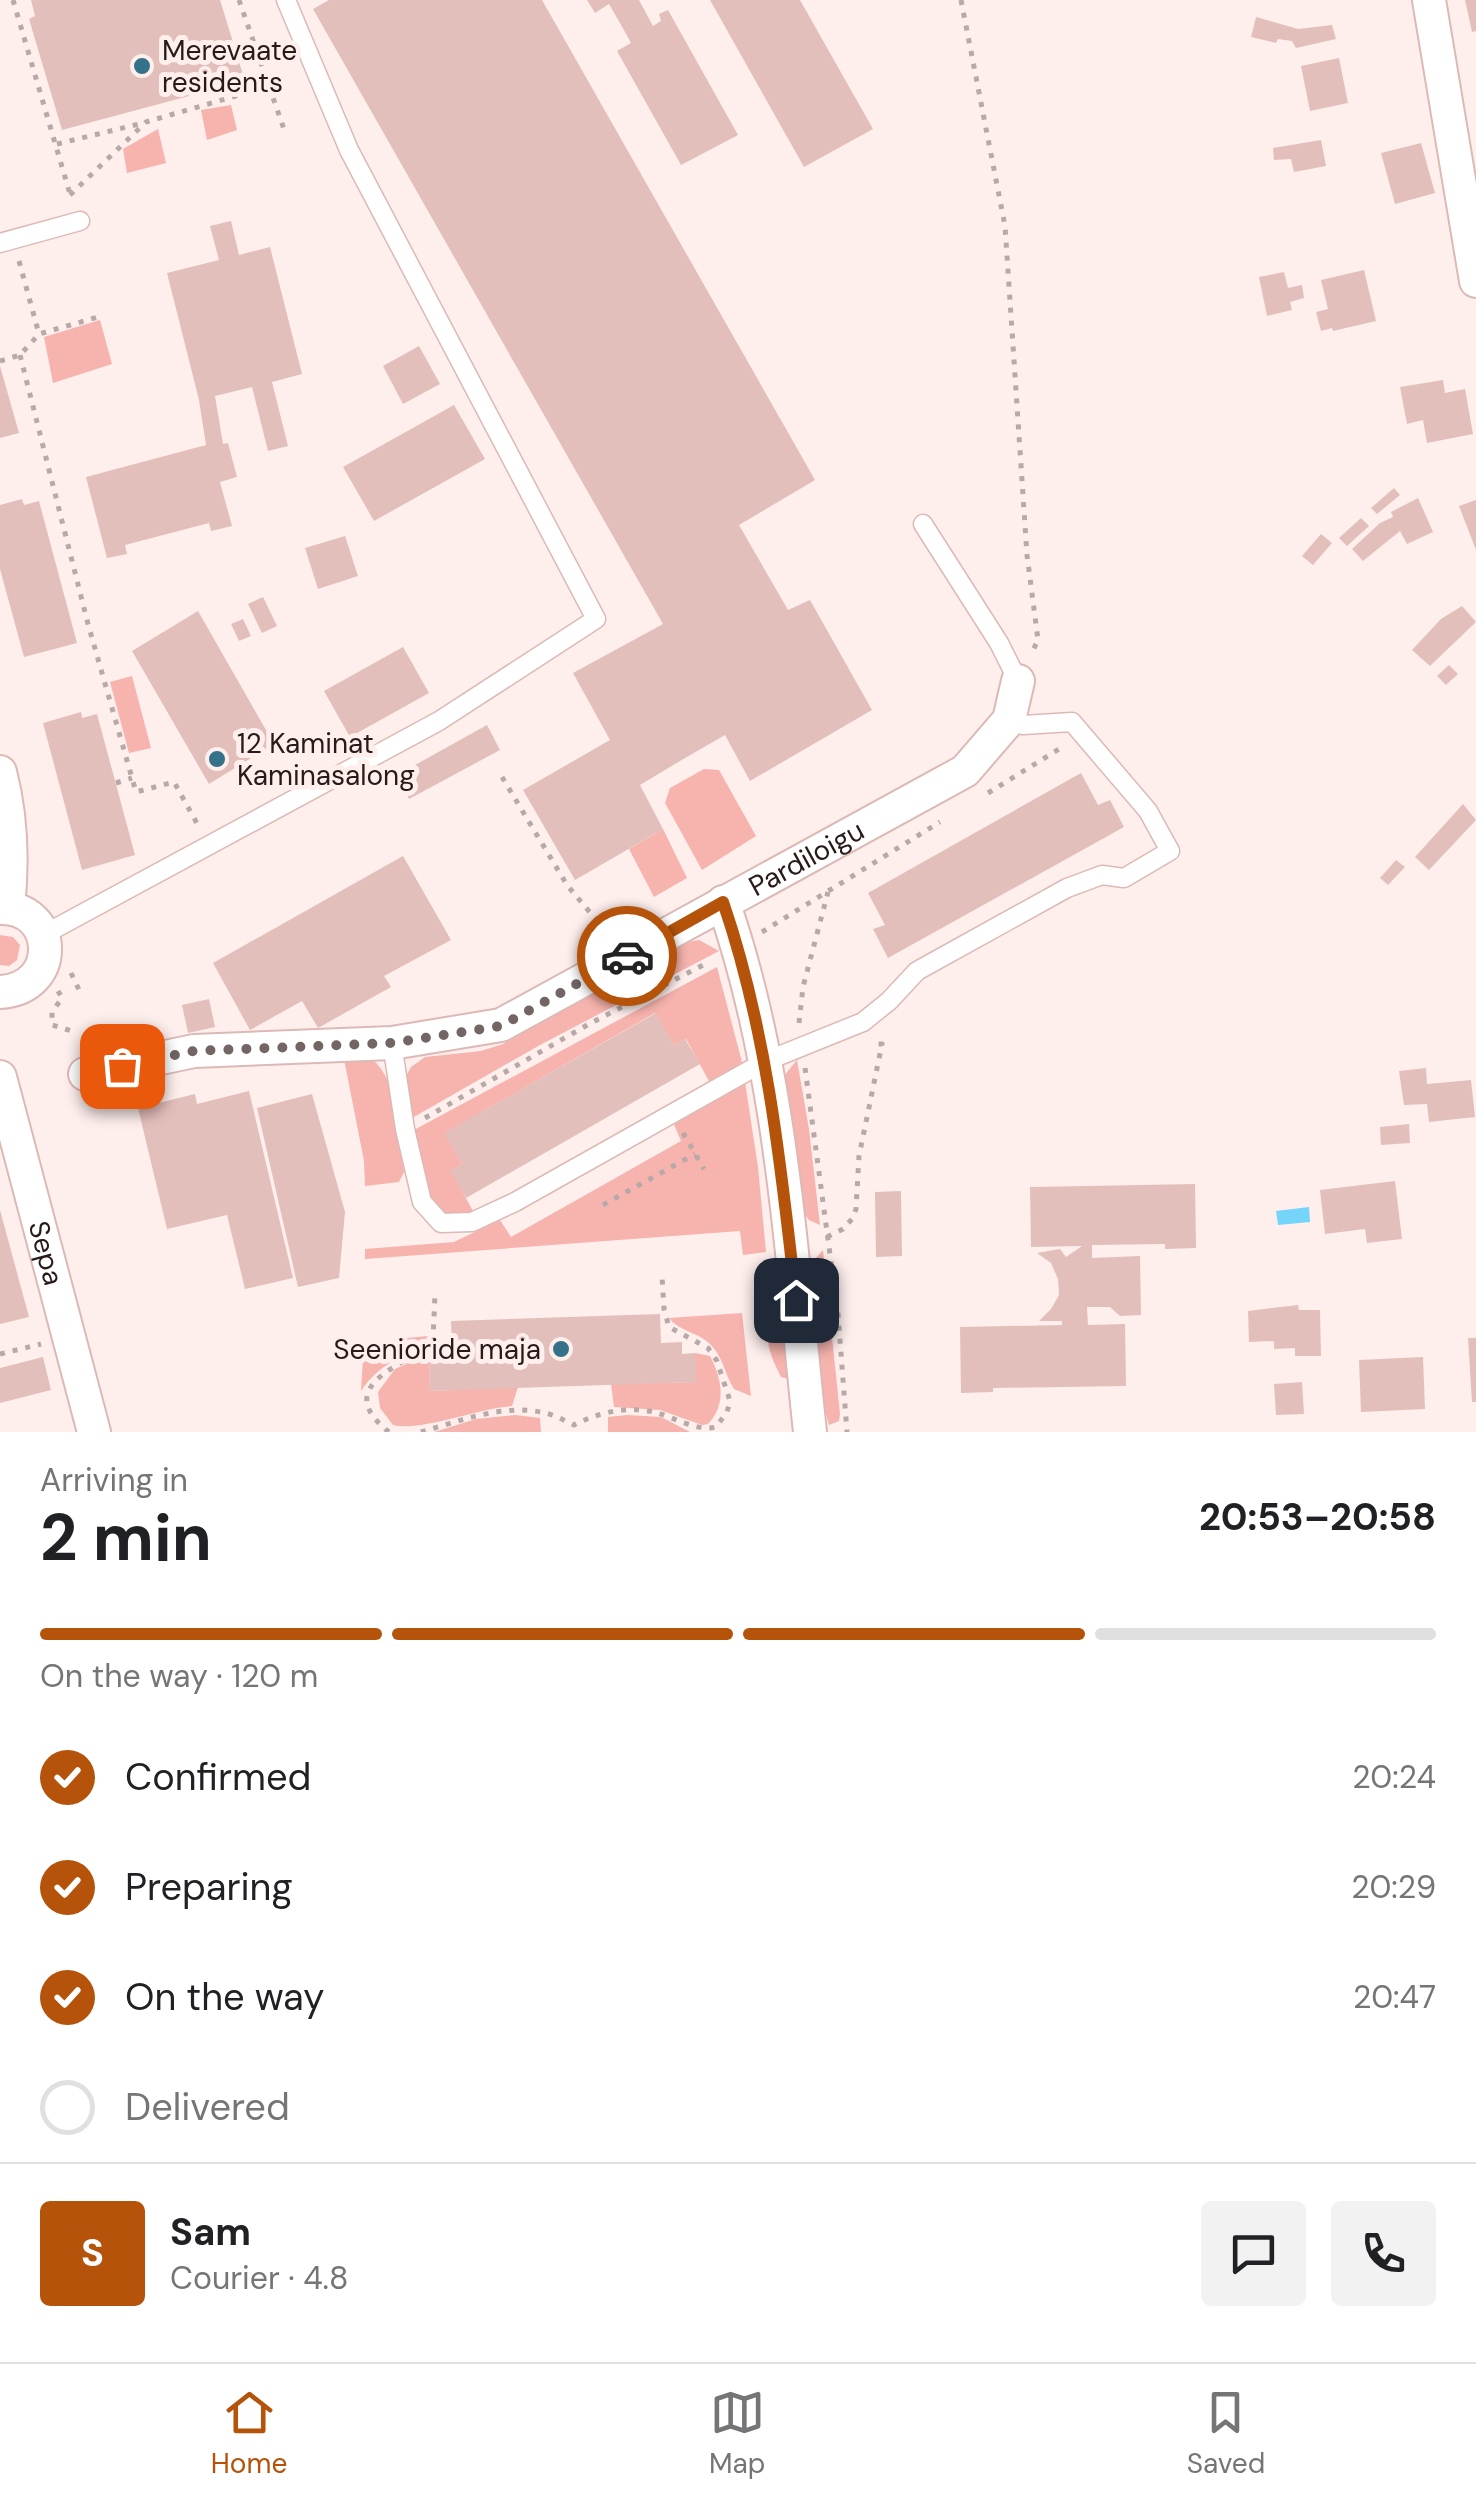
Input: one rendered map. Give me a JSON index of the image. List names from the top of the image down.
{
  "streets": {
    "street": ["Pardiloigu", "Sepa"]
  },
  "places": ["Merevaate residents", "12 Kaminat Kaminasalong", "Seenioride maja"],
  "page": {
    "heading": ["2 min", "Arriving in", "20:53–20:58"],
    "panel": ["Sam", "Courier · 4.8"],
    "bar": "On the way · 120 m",
    "list": [
      ["Confirmed", "20:24"],
      ["Preparing", "20:29"],
      ["On the way", "20:47"],
      "Delivered"
    ],
    "round": "S",
    "tabs": ["Home", "Map", "Saved"]
  }
}
